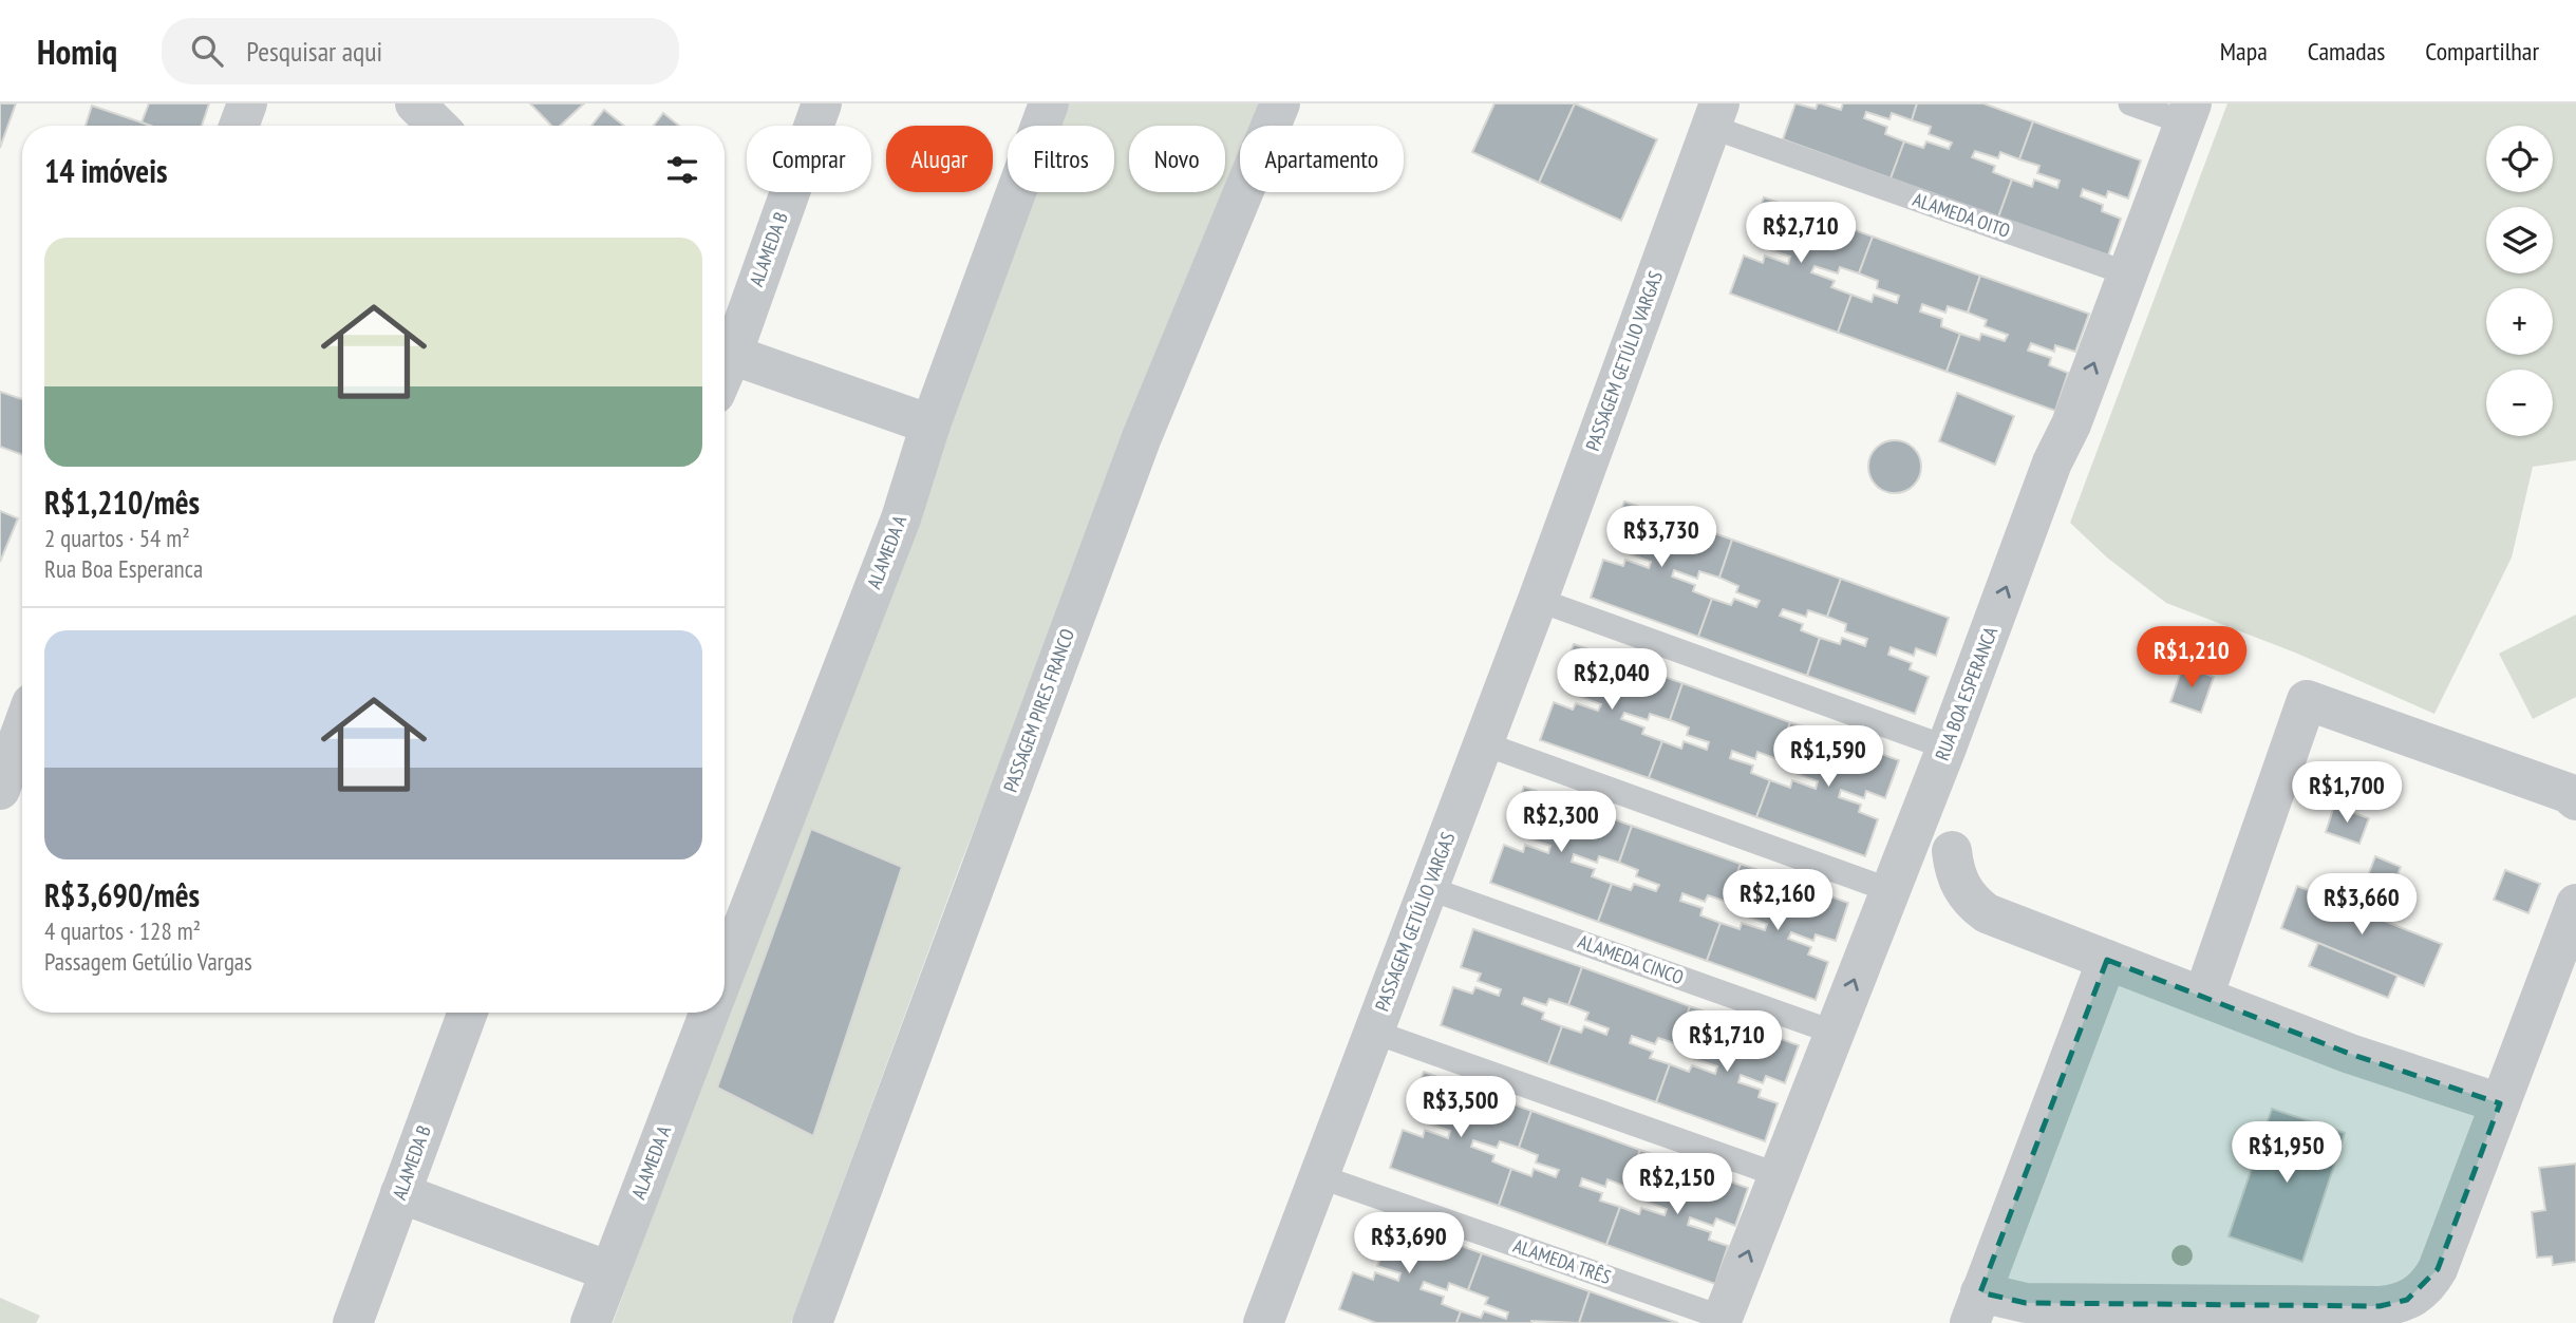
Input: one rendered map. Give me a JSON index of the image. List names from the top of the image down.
{
  "streets": {
    "street": [
      "ALAMEDA B",
      "PASSAGEM GETÚLIO VARGAS",
      "ALAMEDA A",
      "RUA BOA ESPERANCA",
      "PASSAGEM PIRES FRANCO"
    ],
    "lane": ["ALAMEDA OITO", "ALAMEDA CINCO", "ALAMEDA TRÊS"]
  },
  "crossings": [
    ["ALAMEDA OITO", "PASSAGEM GETÚLIO VARGAS"],
    ["ALAMEDA OITO", "RUA BOA ESPERANCA"],
    ["PASSAGEM GETÚLIO VARGAS", "ALAMEDA CINCO"],
    ["PASSAGEM GETÚLIO VARGAS", "ALAMEDA TRÊS"],
    ["RUA BOA ESPERANCA", "ALAMEDA CINCO"],
    ["RUA BOA ESPERANCA", "ALAMEDA TRÊS"]
  ],
  "one_way": ["RUA BOA ESPERANCA"],
  "page": {
    "header": "Homiq",
    "search": "Pesquisar aqui",
    "nav": ["Mapa", "Camadas", "Compartilhar"],
    "map_buttons": ["+", "−"],
    "chip": [
      "Comprar",
      "Alugar",
      "Filtros",
      "Novo",
      "Apartamento"
    ],
    "heading": "14 imóveis",
    "price": [
      "R$2,710",
      "R$3,730",
      "R$1,210",
      "R$2,040",
      "R$1,590",
      "R$1,700",
      "R$2,300",
      "R$2,160",
      "R$3,660",
      "R$1,710",
      "R$3,500",
      "R$1,950",
      "R$2,150",
      "R$3,690"
    ],
    "list": [
      {
        "name": "R$1,210/mês",
        "note": "2 quartos · 54 m² · Rua Boa Esperanca"
      },
      {
        "name": "R$3,690/mês",
        "note": "4 quartos · 128 m² · Passagem Getúlio Vargas"
      }
    ]
  }
}
